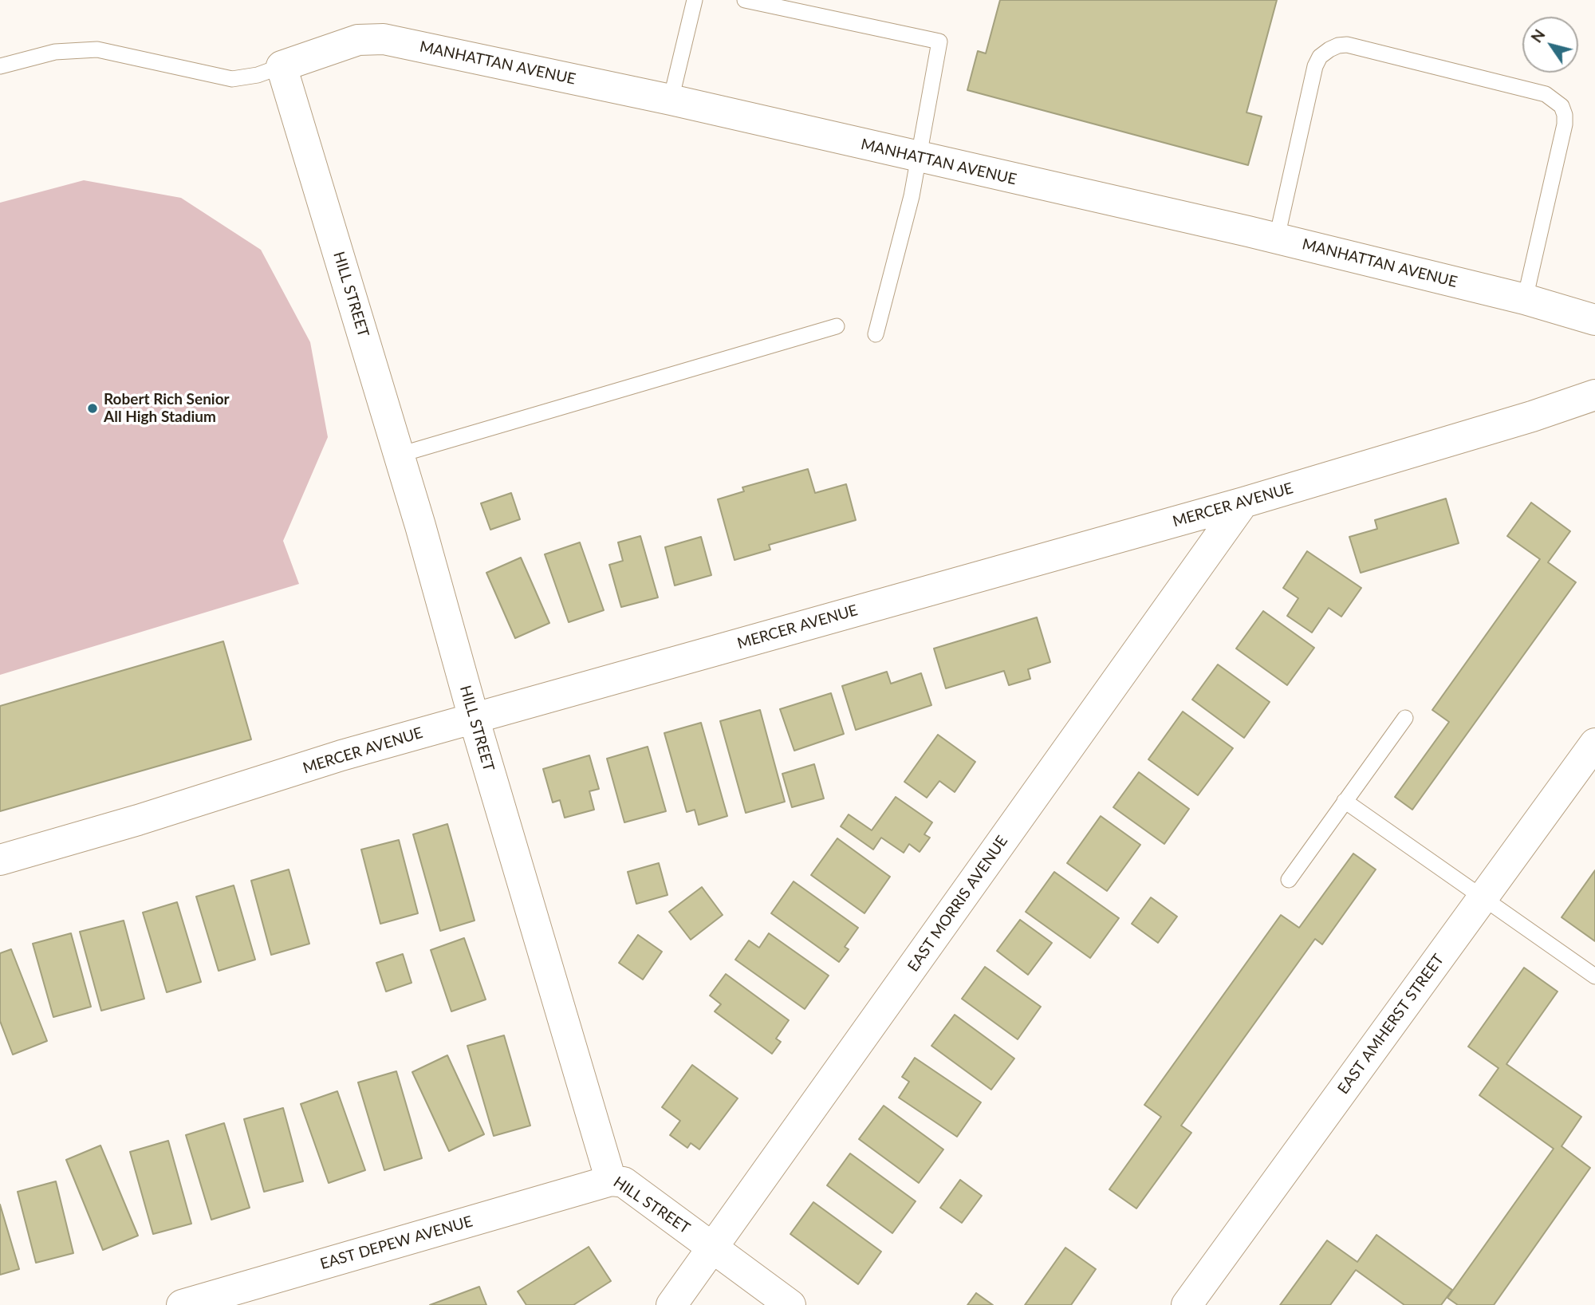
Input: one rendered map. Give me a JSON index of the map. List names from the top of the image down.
{
  "streets": {
    "street": [
      "MANHATTAN AVENUE",
      "HILL STREET",
      "MERCER AVENUE",
      "EAST MORRIS AVENUE",
      "EAST AMHERST STREET",
      "EAST DEPEW AVENUE"
    ]
  },
  "crossings": [
    ["MANHATTAN AVENUE", "HILL STREET"],
    ["HILL STREET", "MERCER AVENUE"],
    ["HILL STREET", "EAST MORRIS AVENUE"],
    ["HILL STREET", "EAST DEPEW AVENUE"],
    ["MERCER AVENUE", "EAST MORRIS AVENUE"]
  ],
  "places": ["Robert Rich Senior All High Stadium"],
  "north": "top left"
}
